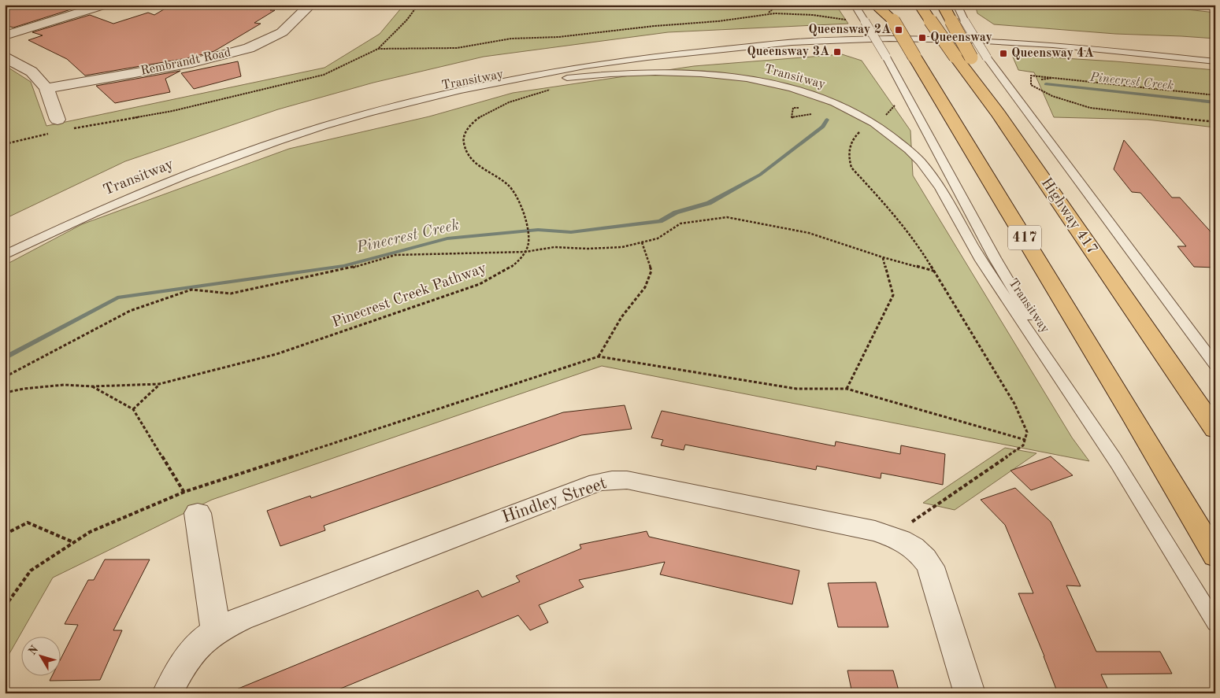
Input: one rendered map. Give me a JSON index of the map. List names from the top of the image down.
{
  "streets": {
    "highway": ["Highway 417", "417"],
    "street": ["Rembrandt Road", "Hindley Street"],
    "lane": ["Transitway"],
    "path": ["Pinecrest Creek Pathway"]
  },
  "water": ["Pinecrest Creek"],
  "places": {
    "transit": [
      "Queensway 2A",
      "Queensway",
      "Queensway 3A",
      "Queensway 4A"
    ]
  },
  "north": "top left"
}
